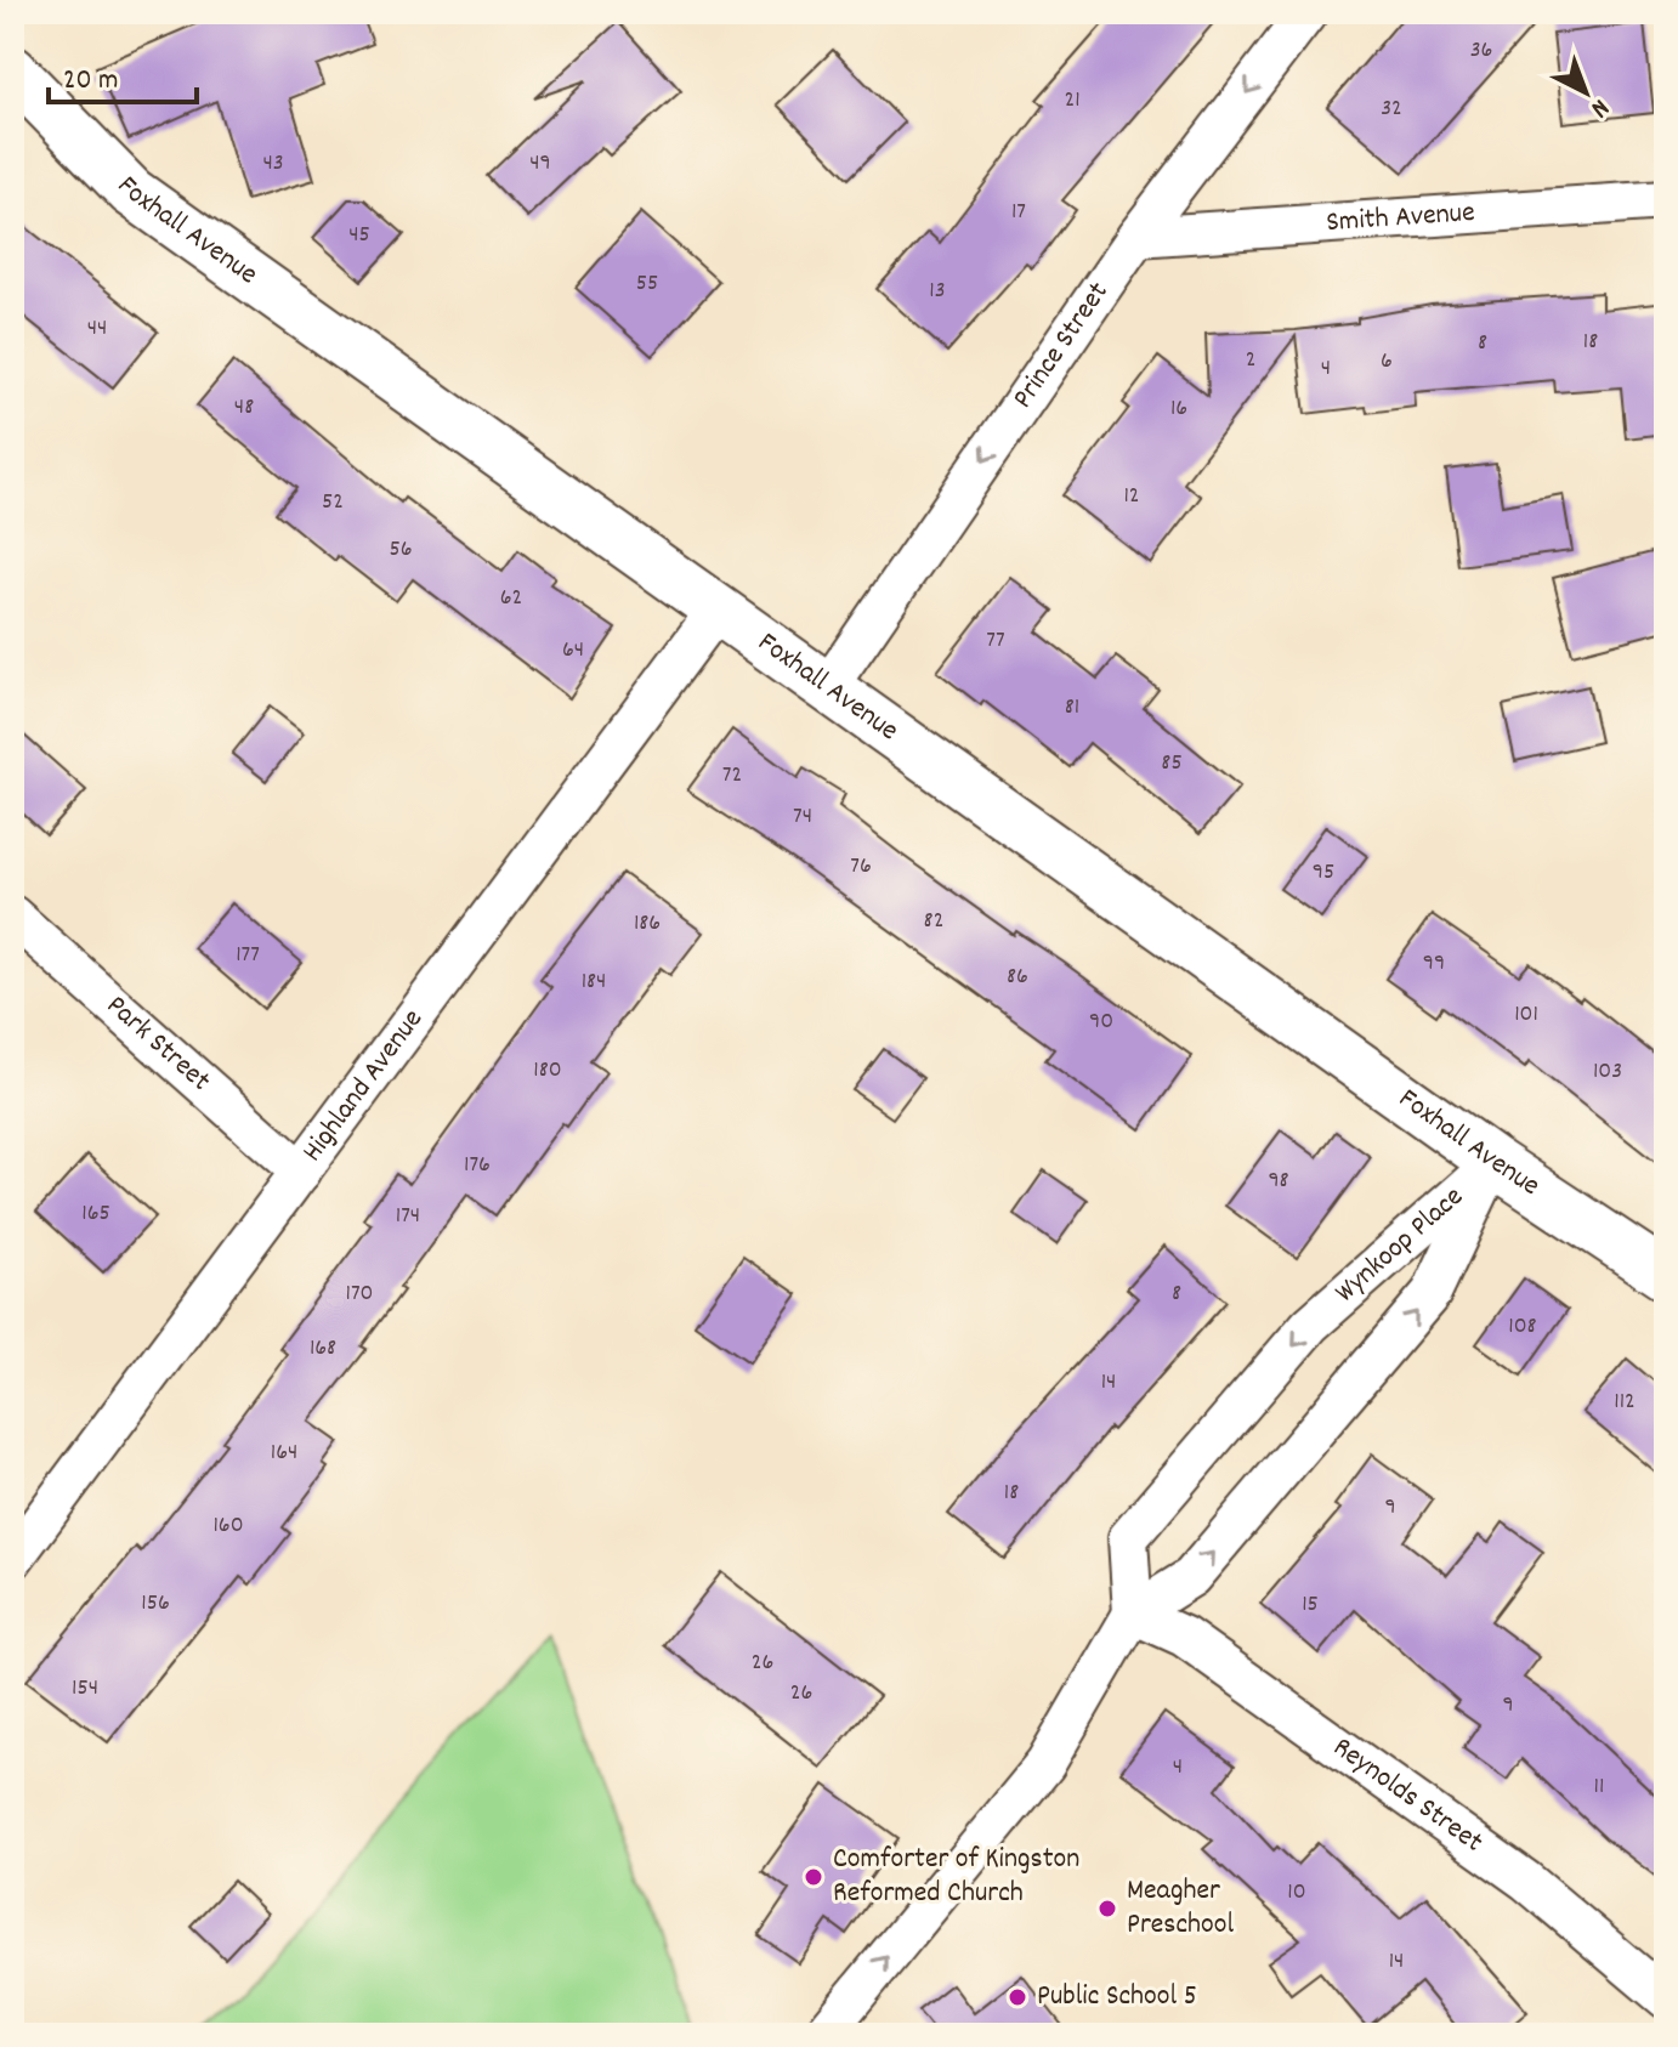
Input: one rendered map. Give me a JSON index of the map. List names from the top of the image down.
{
  "streets": {
    "street": [
      "Smith Avenue",
      "Foxhall Avenue",
      "Prince Street",
      "Park Street",
      "Highland Avenue",
      "Wynkoop Place",
      "Reynolds Street"
    ]
  },
  "crossings": [
    ["Smith Avenue", "Prince Street"],
    ["Foxhall Avenue", "Prince Street"],
    ["Foxhall Avenue", "Highland Avenue"],
    ["Foxhall Avenue", "Wynkoop Place"],
    ["Park Street", "Highland Avenue"],
    ["Wynkoop Place", "Reynolds Street"]
  ],
  "one_way": ["Prince Street"],
  "places": ["Comforter of Kingston Reformed Church", "Meagher Preschool", "Public School 5"],
  "house_numbers": [
    "36",
    "21",
    "32",
    "43",
    "49",
    "17",
    "45",
    "55",
    "13",
    "44",
    "18",
    "8",
    "2",
    "6",
    "4",
    "48",
    "16",
    "12",
    "52",
    "56",
    "62",
    "77",
    "64",
    "81",
    "85",
    "72",
    "74",
    "76",
    "95",
    "82",
    "186",
    "177",
    "99",
    "86",
    "184",
    "101",
    "90",
    "180",
    "103",
    "176",
    "98",
    "165",
    "174",
    "170",
    "8",
    "108",
    "168",
    "14",
    "112",
    "164",
    "18",
    "9",
    "160",
    "156",
    "15",
    "26",
    "154",
    "26",
    "9",
    "4",
    "11",
    "10",
    "14"
  ],
  "scale_bar": "20 m",
  "north": "bottom right"
}
